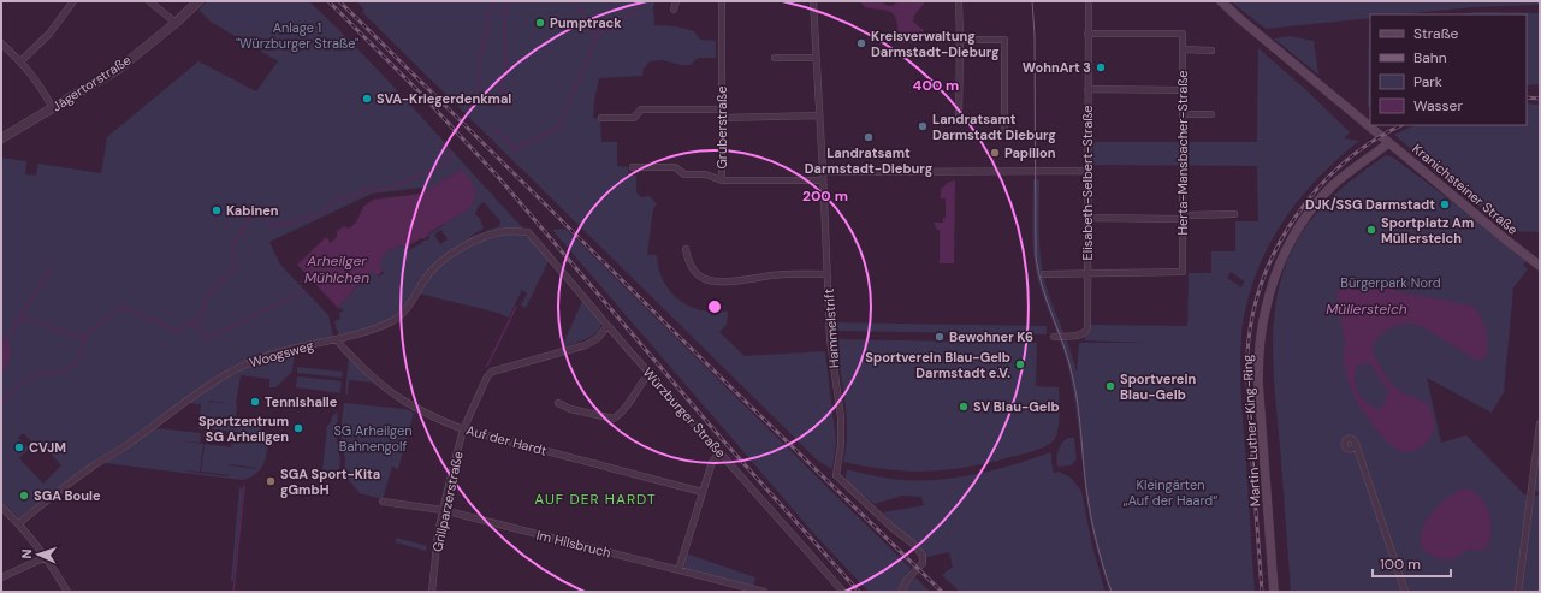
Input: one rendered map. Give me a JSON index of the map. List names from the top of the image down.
{
  "streets": {
    "main road": ["Kranichsteiner Straße", "Martin-Luther-King-Ring"],
    "street": [
      "Jägertorstraße",
      "Gruberstraße",
      "Herta-Mansbacher-Straße",
      "Elisabeth-Selbert-Straße",
      "Hammelstrift",
      "Woogsweg",
      "Würzburger Straße",
      "Auf der Hardt",
      "Grillparzerstraße",
      "Im Hilsbruch"
    ]
  },
  "crossings": [
    ["Gruberstraße", "Hammelstrift"],
    ["Herta-Mansbacher-Straße", "Elisabeth-Selbert-Straße"],
    ["Kranichsteiner Straße", "Martin-Luther-King-Ring"],
    ["Woogsweg", "Würzburger Straße"],
    ["Woogsweg", "Auf der Hardt"],
    ["Würzburger Straße", "Grillparzerstraße"],
    ["Auf der Hardt", "Grillparzerstraße"],
    ["Grillparzerstraße", "Im Hilsbruch"]
  ],
  "districts": ["AUF DER HARDT"],
  "water": ["Arheilger Mühlchen", "Müllersteich"],
  "parks": [
    "Anlage 1 \"Würzburger Straße\"",
    "Bürgerpark Nord",
    "SG Arheilgen Bahnengolf",
    "Kleingärten „Auf der Haard“"
  ],
  "places": [
    "Pumptrack",
    "Kreisverwaltung Darmstadt-Dieburg",
    "WohnArt 3",
    "SVA-Kriegerdenkmal",
    "Landratsamt Darmstadt Dieburg",
    "Landratsamt Darmstadt-Dieburg",
    "Papillon",
    "DJK/SSG Darmstadt",
    "Kabinen",
    "Sportplatz Am Müllersteich",
    "Bewohner K6",
    "Sportverein Blau-Gelb Darmstadt e.V.",
    "Sportverein Blau-Gelb",
    "Tennishalle",
    "SV Blau-Gelb",
    "Sportzentrum SG Arheilgen",
    "CVJM",
    "SGA Sport-Kita gGmbH",
    "SGA Boule"
  ],
  "legend": [
    "Straße",
    "Bahn",
    "Park",
    "Wasser"
  ],
  "scale_bar": "100 m",
  "north": "left",
  "rings": ["400 m", "200 m"]
}
